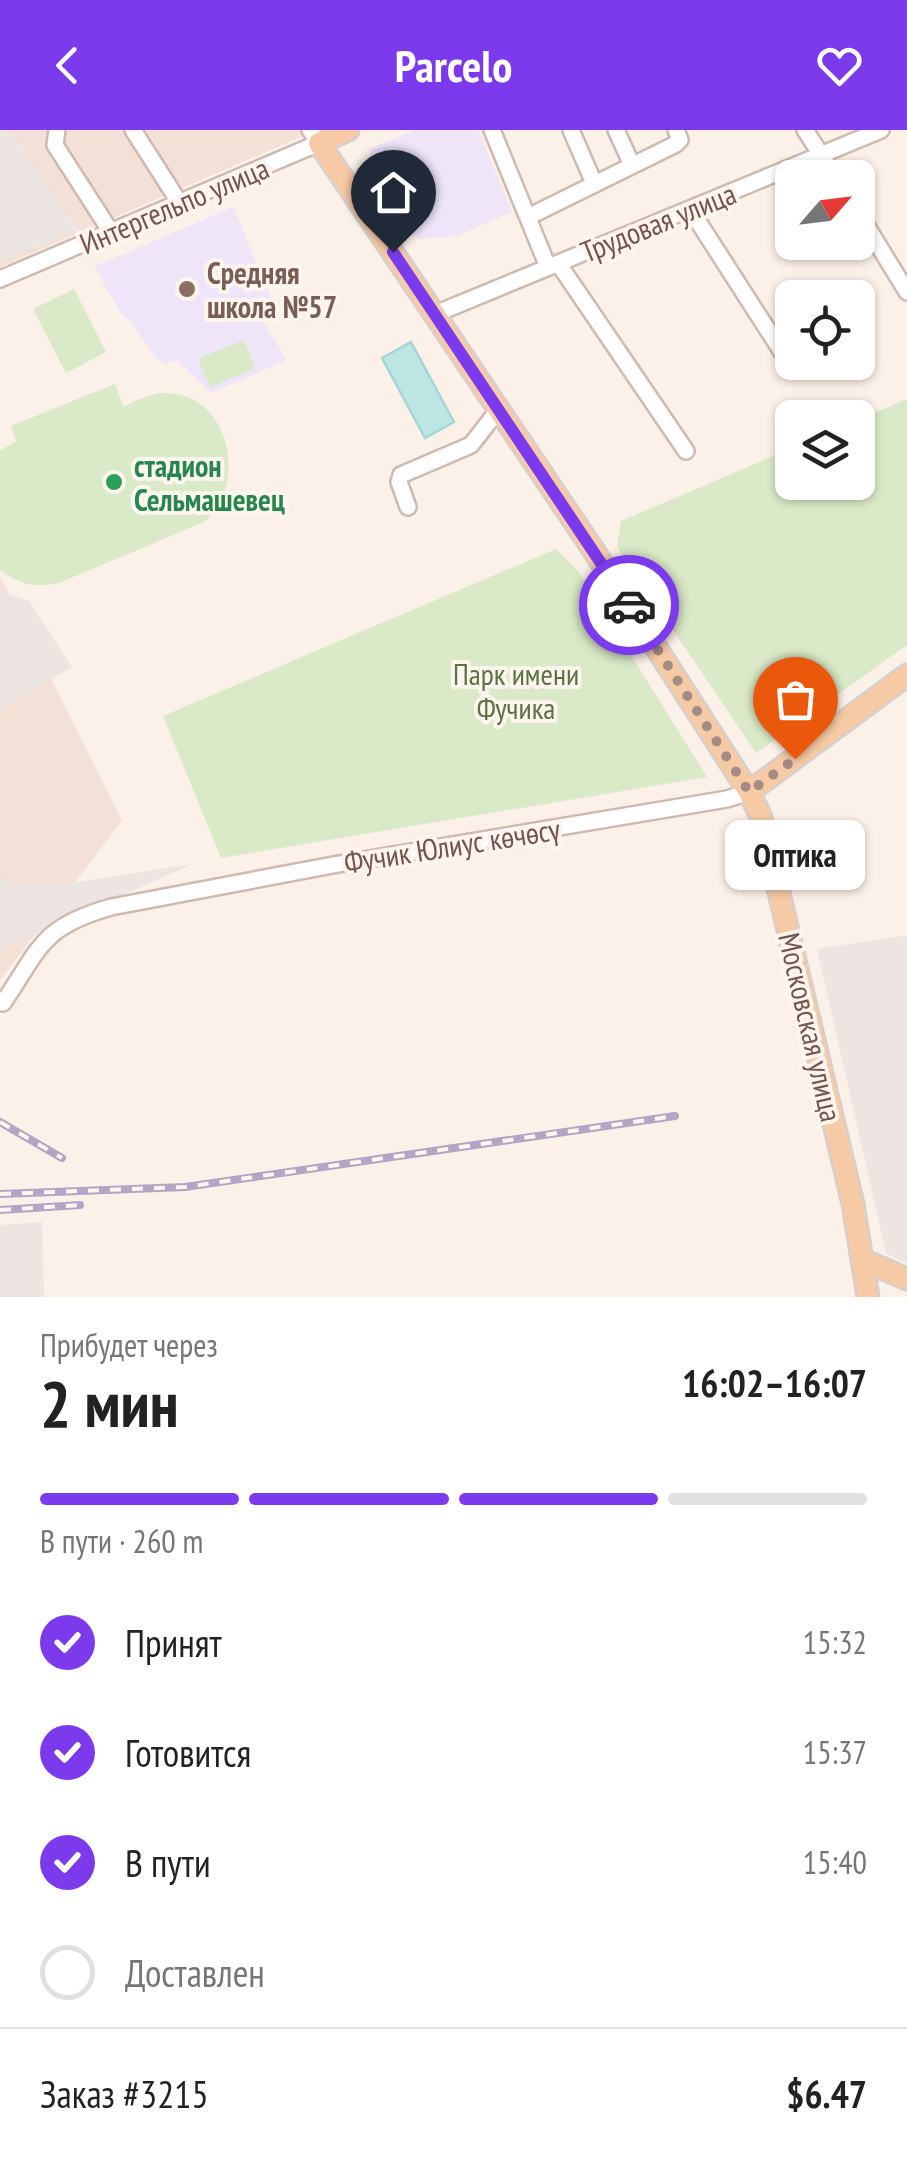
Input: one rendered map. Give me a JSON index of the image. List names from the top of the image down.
{
  "streets": {
    "main road": ["Интергельпо улица", "Фучик Юлиус көчөсү", "Московская улица"],
    "street": ["Трудовая улица"]
  },
  "crossings": [
    ["Интергельпо улица", "Московская улица"],
    ["Трудовая улица", "Московская улица"],
    ["Фучик Юлиус көчөсү", "Московская улица"]
  ],
  "parks": ["Парк имени Фучика"],
  "places": ["Средняя школа №57", "стадион Сельмашевец", "Оптика"],
  "north": "top right",
  "page": {
    "header": "Parcelo",
    "bubble": "Оптика",
    "heading": ["2 мин", "Прибудет через", "16:02–16:07"],
    "panel": ["Заказ #3215", "$6.47"],
    "bar": "В пути · 260 m",
    "list": [
      ["Принят", "15:32"],
      ["Готовится", "15:37"],
      ["В пути", "15:40"],
      "Доставлен"
    ]
  }
}
